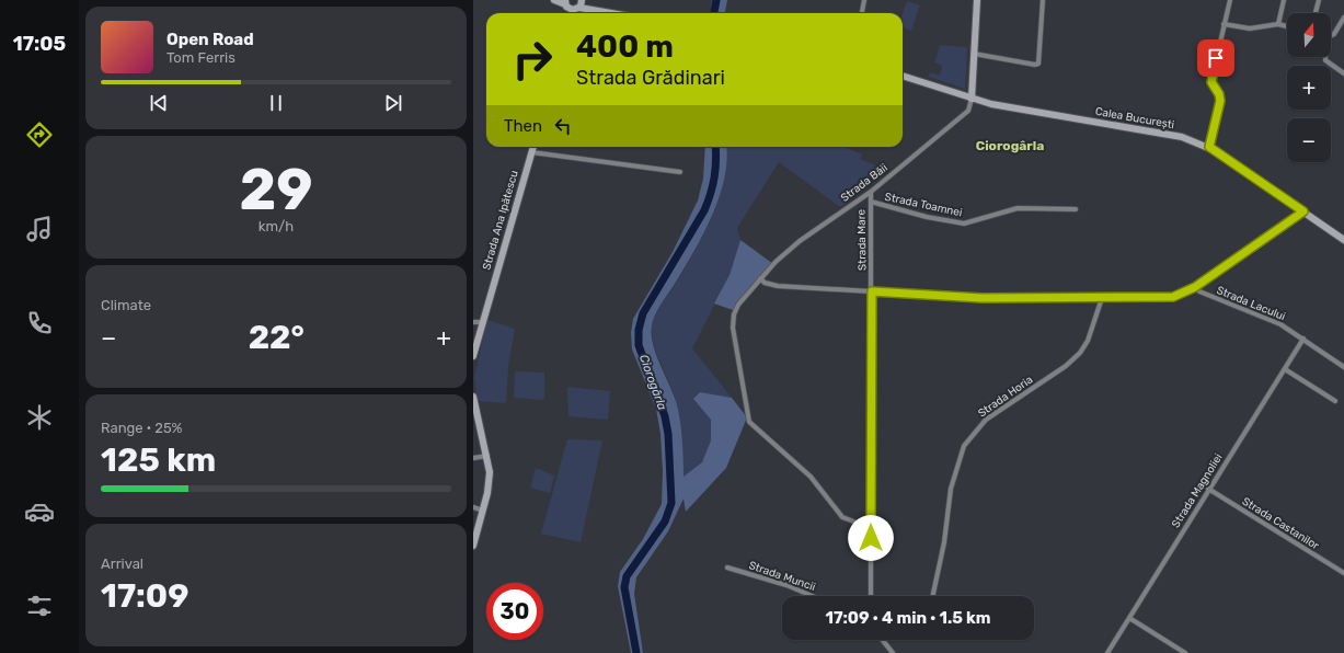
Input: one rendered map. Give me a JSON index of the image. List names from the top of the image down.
{
  "streets": {
    "main road": ["Calea București", "Strada Ana Ipătescu"],
    "street": [
      "Strada Băii",
      "Strada Toamnei",
      "Strada Mare",
      "Strada Lacului",
      "Strada Horia",
      "Strada Magnoliei",
      "Strada Castanilor",
      "Strada Muncii"
    ]
  },
  "crossings": [
    ["Calea București", "Strada Băii"],
    ["Strada Băii", "Strada Mare"],
    ["Strada Toamnei", "Strada Mare"],
    ["Strada Lacului", "Strada Magnoliei"],
    ["Strada Magnoliei", "Strada Castanilor"]
  ],
  "districts": ["Ciorogârla"],
  "water": ["Ciorogârla"],
  "north": "top",
  "page": {
    "tabs": "17:05",
    "map_buttons": ["+", "−"],
    "turn": ["400 m", "Strada Grădinari"],
    "song": ["Open Road", "Tom Ferris"],
    "then": "Then",
    "tile": [
      ["29", "km/h"],
      "Climate",
      ["Range · 25%", "125 km"],
      ["Arrival", "17:09"]
    ],
    "heat": ["−", "22°", "+"],
    "limit": "30",
    "trip": "17:09 · 4 min · 1.5 km"
  }
}
